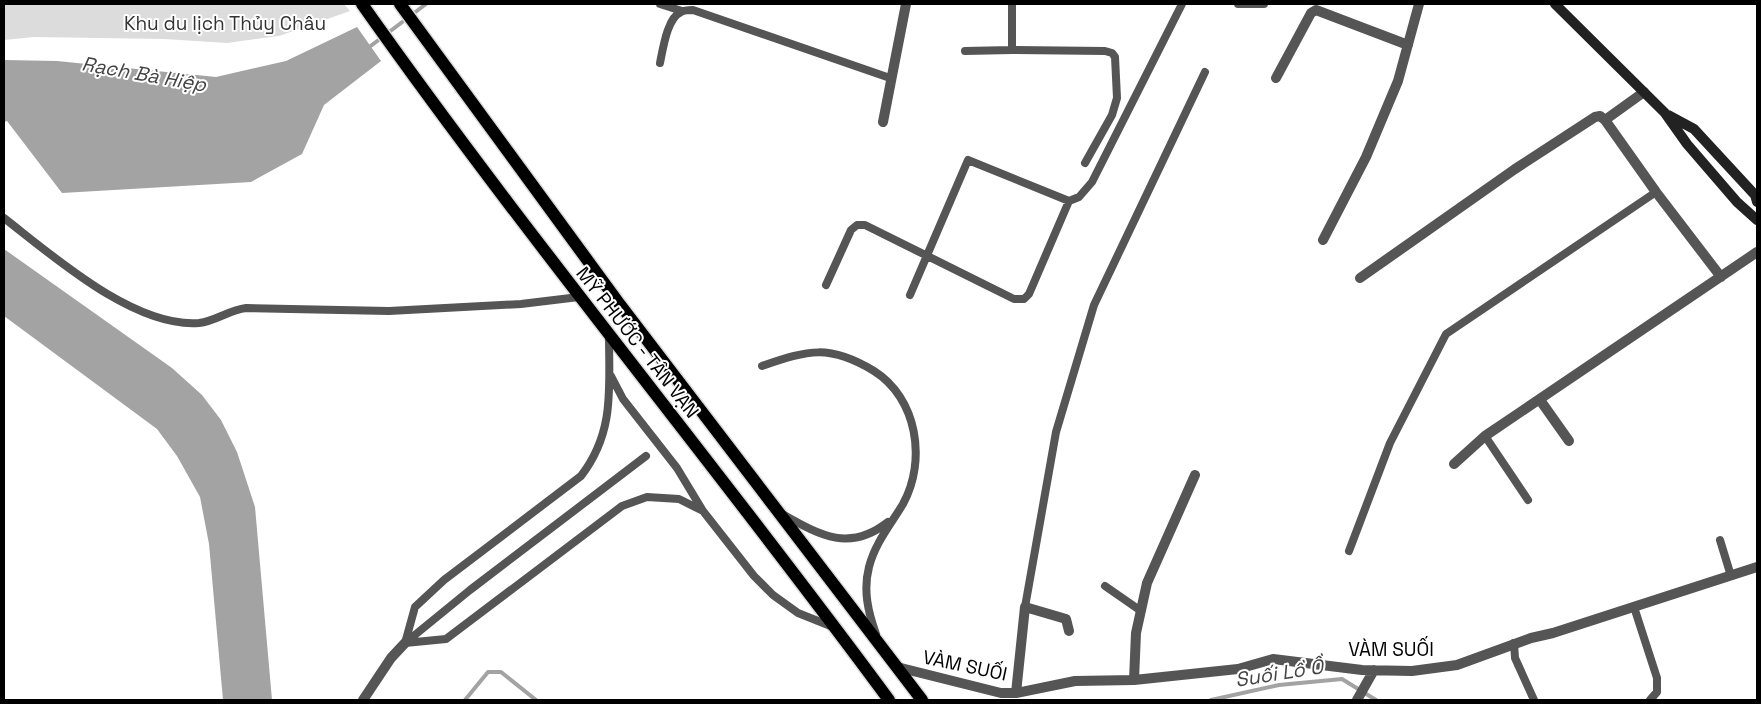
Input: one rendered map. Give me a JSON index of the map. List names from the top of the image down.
{
  "streets": {
    "main road": ["MỸ PHƯỚC - TÂN VẠN"],
    "street": ["VÀM SUỐI"]
  },
  "crossings": [
    ["MỸ PHƯỚC - TÂN VẠN", "VÀM SUỐI"]
  ],
  "water": ["Rạch Bà Hiệp", "Suối Lồ Ồ"],
  "parks": ["Khu du lịch Thủy Châu"]
}
